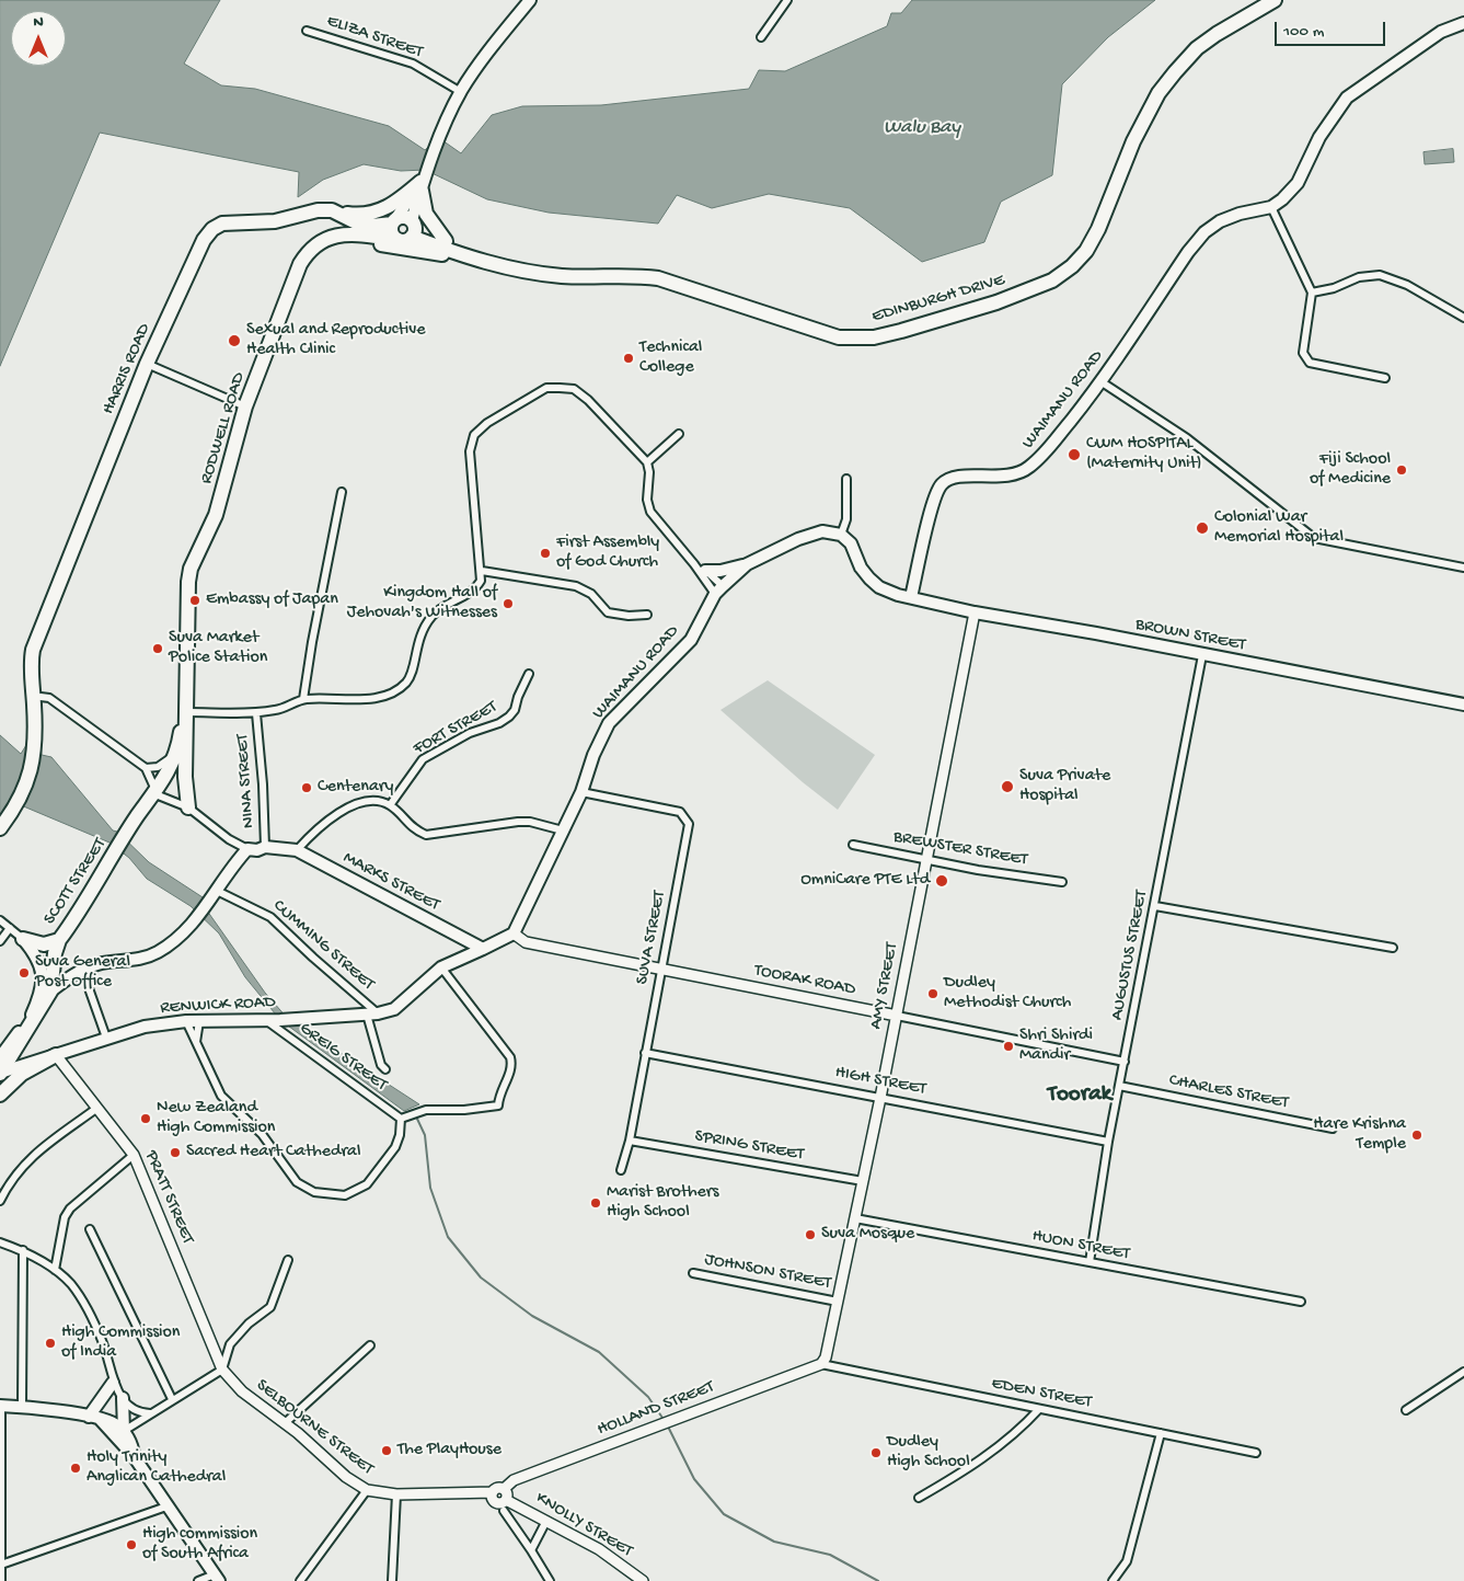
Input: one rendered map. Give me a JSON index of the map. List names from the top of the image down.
{
  "streets": {
    "highway": [
      "EDINBURGH DRIVE",
      "HARRIS ROAD",
      "RODWELL ROAD",
      "SCOTT STREET"
    ],
    "main road": [
      "WAIMANU ROAD",
      "BROWN STREET",
      "MARKS STREET",
      "TOORAK ROAD",
      "AMY STREET",
      "RENWICK ROAD",
      "PRATT STREET",
      "HOLLAND STREET",
      "SELBOURNE STREET",
      "KNOLLY STREET"
    ],
    "street": [
      "ELIZA STREET",
      "FORT STREET",
      "NINA STREET",
      "BREWSTER STREET",
      "SUVA STREET",
      "CUMMING STREET",
      "AUGUSTUS STREET",
      "GREIG STREET",
      "HIGH STREET",
      "CHARLES STREET",
      "SPRING STREET",
      "HUON STREET",
      "JOHNSON STREET",
      "EDEN STREET"
    ]
  },
  "crossings": [
    ["EDINBURGH DRIVE", "HARRIS ROAD"],
    ["WAIMANU ROAD", "BROWN STREET"],
    ["WAIMANU ROAD", "SUVA STREET"],
    ["WAIMANU ROAD", "TOORAK ROAD"],
    ["RODWELL ROAD", "SCOTT STREET"],
    ["BROWN STREET", "AUGUSTUS STREET"],
    ["BROWN STREET", "AMY STREET"],
    ["NINA STREET", "MARKS STREET"],
    ["BREWSTER STREET", "AMY STREET"],
    ["SCOTT STREET", "RENWICK ROAD"],
    ["SUVA STREET", "TOORAK ROAD"],
    ["SUVA STREET", "HIGH STREET"],
    ["SUVA STREET", "SPRING STREET"],
    ["CUMMING STREET", "RENWICK ROAD"],
    ["AUGUSTUS STREET", "TOORAK ROAD"],
    ["AUGUSTUS STREET", "HIGH STREET"],
    ["AUGUSTUS STREET", "CHARLES STREET"],
    ["AUGUSTUS STREET", "HUON STREET"],
    ["TOORAK ROAD", "AMY STREET"],
    ["AMY STREET", "HIGH STREET"],
    ["AMY STREET", "SPRING STREET"],
    ["AMY STREET", "HUON STREET"],
    ["AMY STREET", "JOHNSON STREET"],
    ["AMY STREET", "EDEN STREET"],
    ["AMY STREET", "HOLLAND STREET"],
    ["RENWICK ROAD", "GREIG STREET"],
    ["RENWICK ROAD", "PRATT STREET"],
    ["PRATT STREET", "SELBOURNE STREET"],
    ["EDEN STREET", "HOLLAND STREET"],
    ["HOLLAND STREET", "SELBOURNE STREET"],
    ["HOLLAND STREET", "KNOLLY STREET"],
    ["SELBOURNE STREET", "KNOLLY STREET"]
  ],
  "districts": ["Toorak"],
  "water": ["Walu Bay"],
  "places": [
    "Sexual and Reproductive Health Clinic",
    "Technical College",
    "CWM HOSPITAL (Maternity Unit)",
    "Fiji School of Medicine",
    "Colonial War Memorial Hospital",
    "First Assembly of God Church",
    "Embassy of Japan",
    "Kingdom Hall of Jehovah's Witnesses",
    "Suva Market Police Station",
    "Suva Private Hospital",
    "Centenary",
    "OmniCare PTE Ltd",
    "Suva General Post Office",
    "Dudley Methodist Church",
    "Shri Shirdi Mandir",
    "New Zealand High Commission",
    "Hare Krishna Temple",
    "Sacred Heart Cathedral",
    "Marist Brothers High School",
    "Suva Mosque",
    "High Commission of India",
    "The PlayHouse",
    "Dudley High School",
    "Holy Trinity Anglican Cathedral",
    "High commission of South Africa"
  ],
  "scale_bar": "100 m",
  "north": "top"
}
